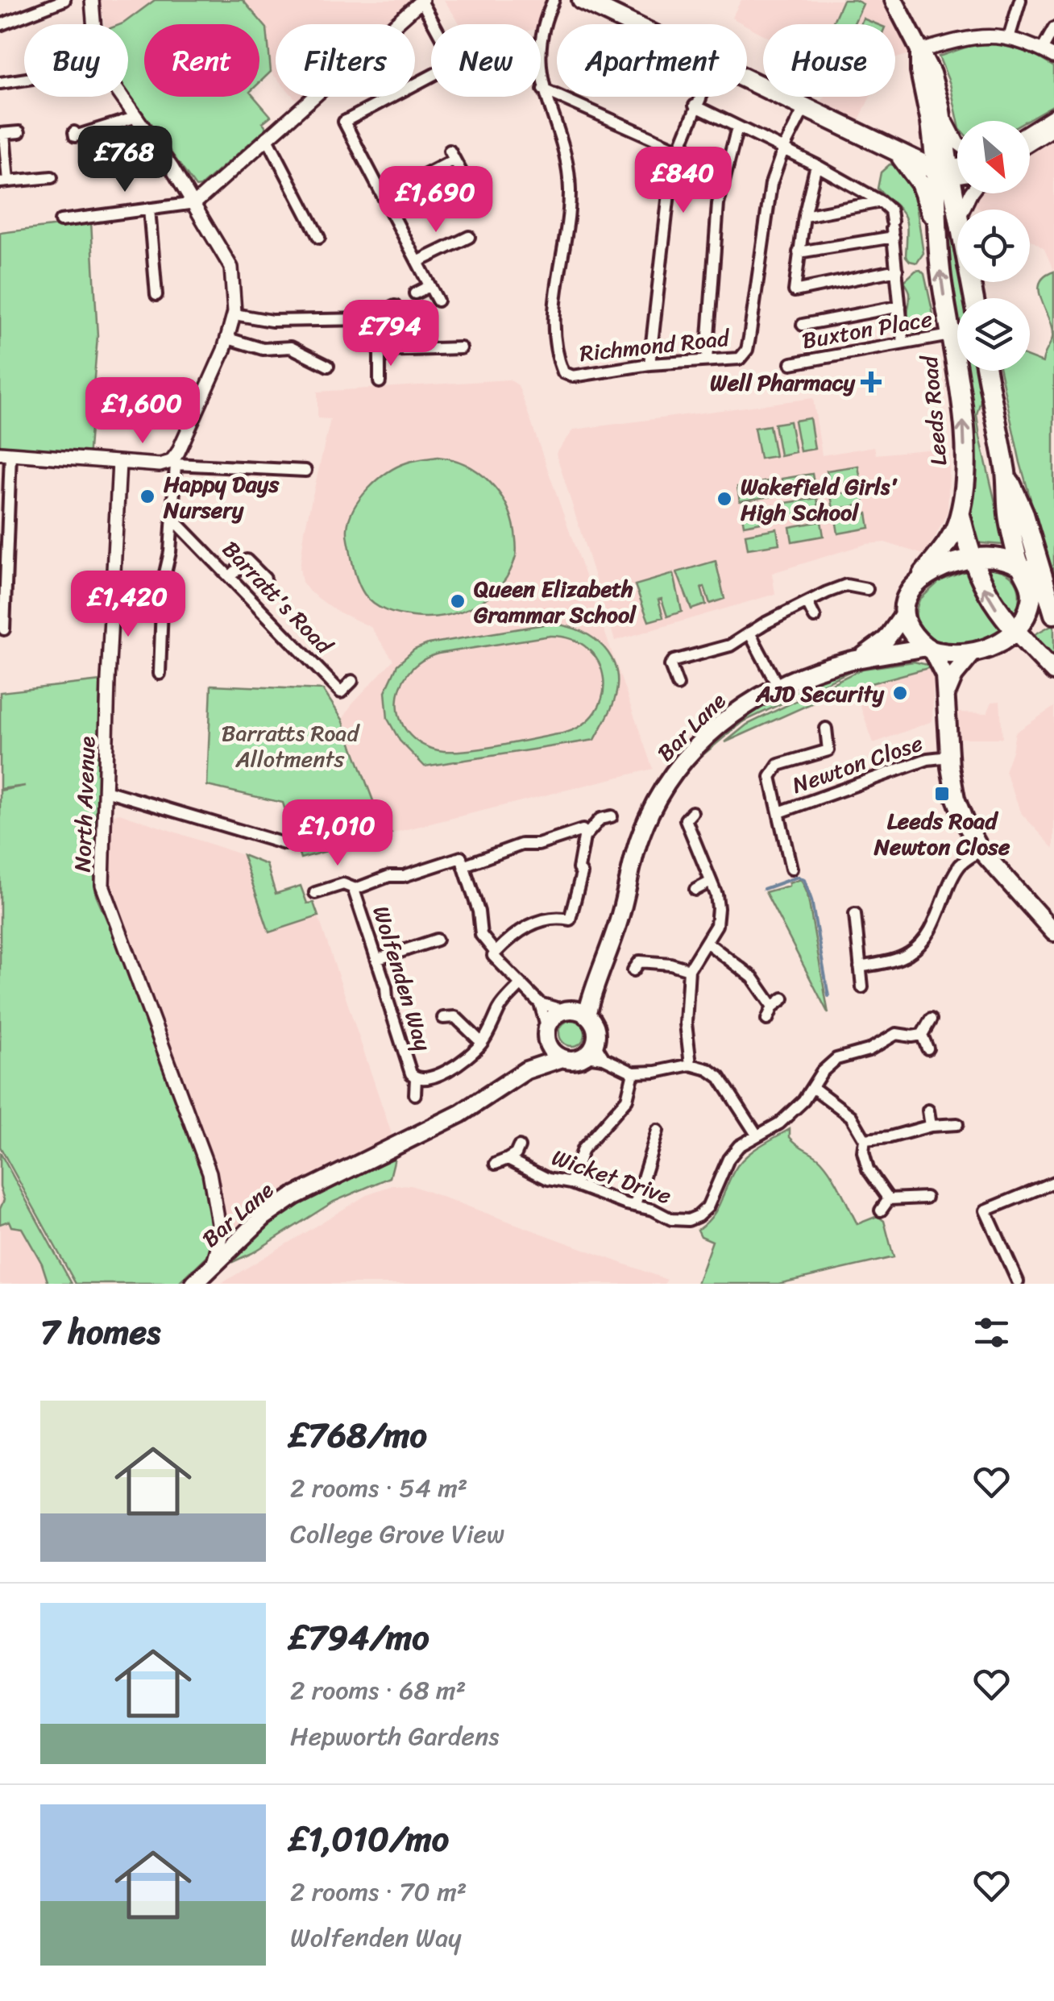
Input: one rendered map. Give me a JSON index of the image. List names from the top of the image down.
{
  "streets": {
    "highway": ["Leeds Road"],
    "main road": ["Bar Lane"],
    "street": [
      "Buxton Place",
      "Richmond Road",
      "Barratt's Road",
      "Newton Close",
      "North Avenue",
      "Wolfenden Way",
      "Wicket Drive"
    ]
  },
  "crossings": [
    ["Buxton Place", "Leeds Road"],
    ["Leeds Road", "Bar Lane"]
  ],
  "parks": ["Barratts Road Allotments"],
  "places": {
    "health": ["Well Pharmacy"],
    "other": [
      "Happy Days Nursery",
      "Wakefield Girls' High School",
      "Queen Elizabeth Grammar School",
      "AJD Security"
    ],
    "transit": ["Leeds Road Newton Close"]
  },
  "north": "bottom right",
  "page": {
    "chip": [
      "Buy",
      "Rent",
      "Filters",
      "New",
      "Apartment",
      "House"
    ],
    "price": [
      "£768",
      "£840",
      "£1,690",
      "£794",
      "£1,600",
      "£1,420",
      "£1,010"
    ],
    "heading": "7 homes",
    "list": [
      {
        "name": "£768/mo",
        "note": "2 rooms · 54 m² · College Grove View"
      },
      {
        "name": "£794/mo",
        "note": "2 rooms · 68 m² · Hepworth Gardens"
      },
      {
        "name": "£1,010/mo",
        "note": "2 rooms · 70 m² · Wolfenden Way"
      }
    ]
  }
}
